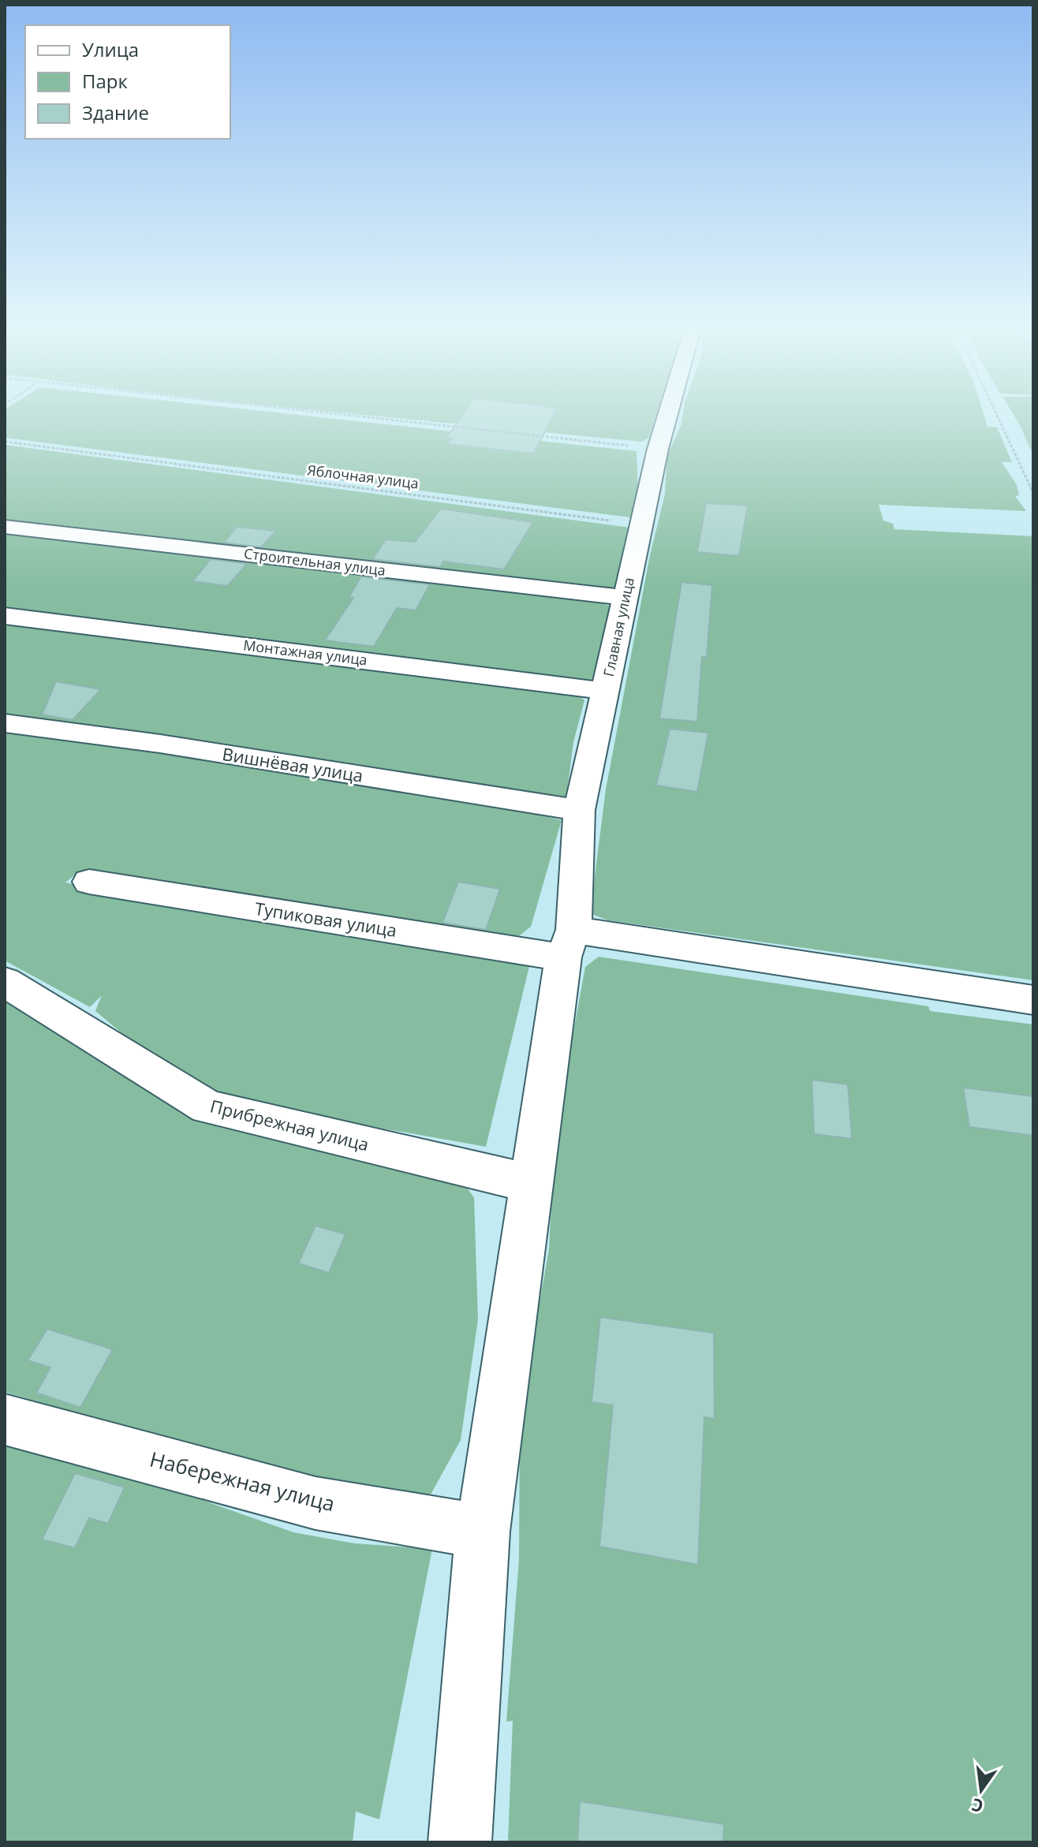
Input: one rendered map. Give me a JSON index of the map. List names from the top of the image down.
{
  "streets": {
    "street": [
      "Строительная улица",
      "Главная улица",
      "Монтажная улица",
      "Вишнёвая улица",
      "Тупиковая улица",
      "Прибрежная улица",
      "Набережная улица"
    ],
    "path": ["Яблочная улица"]
  },
  "crossings": [
    ["Яблочная улица", "Главная улица"],
    ["Строительная улица", "Главная улица"],
    ["Главная улица", "Монтажная улица"],
    ["Главная улица", "Вишнёвая улица"],
    ["Главная улица", "Тупиковая улица"],
    ["Главная улица", "Прибрежная улица"],
    ["Главная улица", "Набережная улица"]
  ],
  "legend": ["Улица", "Парк", "Здание"],
  "north": "bottom"
}
